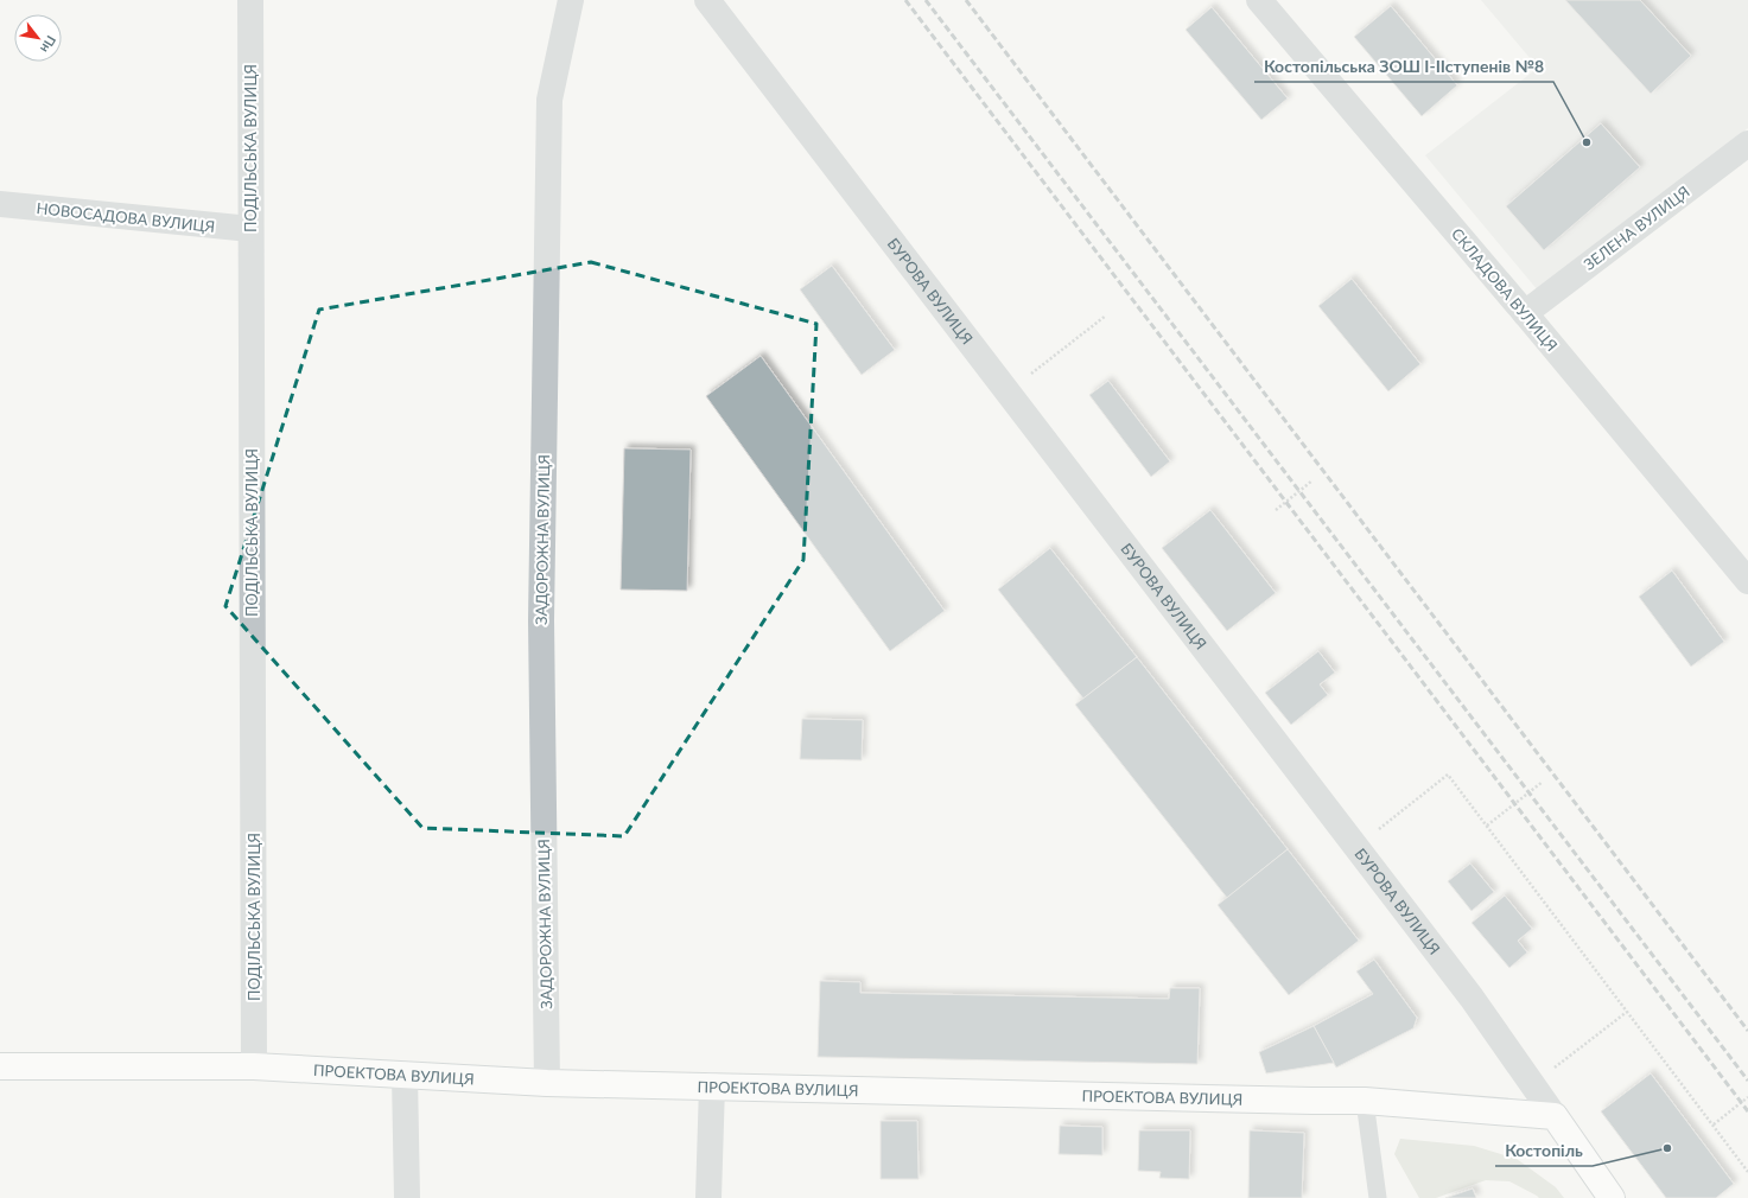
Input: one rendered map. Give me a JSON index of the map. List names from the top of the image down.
{
  "streets": {
    "main road": ["БУРОВА ВУЛИЦЯ", "ПРОЕКТОВА ВУЛИЦЯ"],
    "street": [
      "ПОДІЛЬСЬКА ВУЛИЦЯ",
      "НОВОСАДОВА ВУЛИЦЯ",
      "ЗЕЛЕНА ВУЛИЦЯ",
      "СКЛАДОВА ВУЛИЦЯ",
      "ЗАДОРОЖНА ВУЛИЦЯ"
    ]
  },
  "crossings": [
    ["ПОДІЛЬСЬКА ВУЛИЦЯ", "НОВОСАДОВА ВУЛИЦЯ"],
    ["ПОДІЛЬСЬКА ВУЛИЦЯ", "ПРОЕКТОВА ВУЛИЦЯ"],
    ["ЗЕЛЕНА ВУЛИЦЯ", "СКЛАДОВА ВУЛИЦЯ"],
    ["БУРОВА ВУЛИЦЯ", "ПРОЕКТОВА ВУЛИЦЯ"],
    ["ЗАДОРОЖНА ВУЛИЦЯ", "ПРОЕКТОВА ВУЛИЦЯ"]
  ],
  "places": ["Костопільська ЗОШ І-ІІступенів №8", "Костопіль"],
  "north": "bottom right"
}
